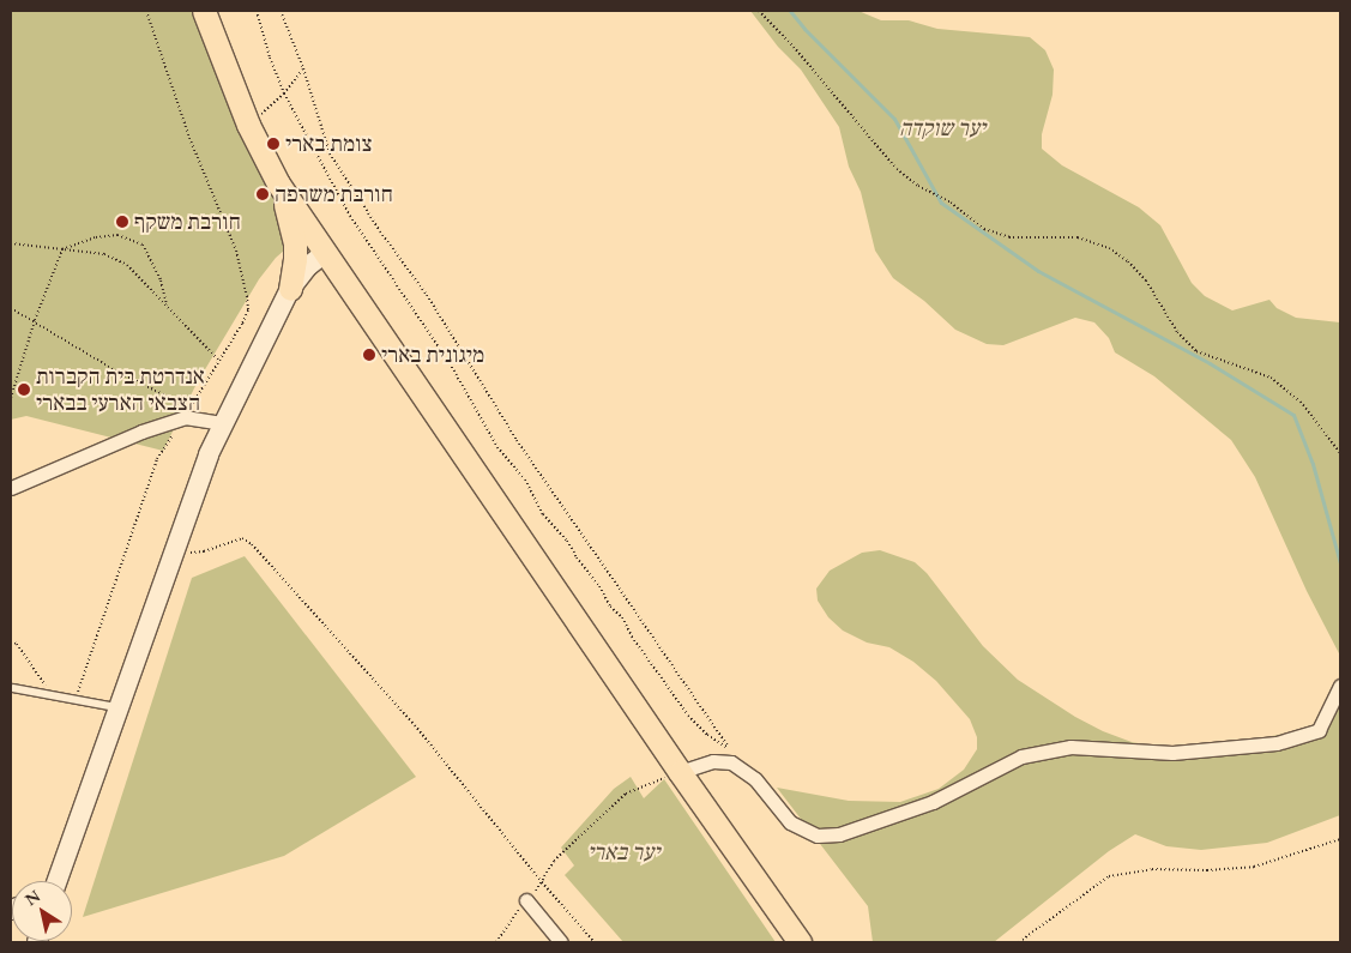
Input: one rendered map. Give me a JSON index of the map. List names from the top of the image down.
{
  "parks": ["יער שוקדה", "יער בארי"],
  "places": [
    "צומת בארי",
    "חורבת משרפה",
    "חורבת משקף",
    "מיגונית בארי",
    "אנדרטת בית הקברות הצבאי הארעי בבארי"
  ],
  "north": "top left"
}
